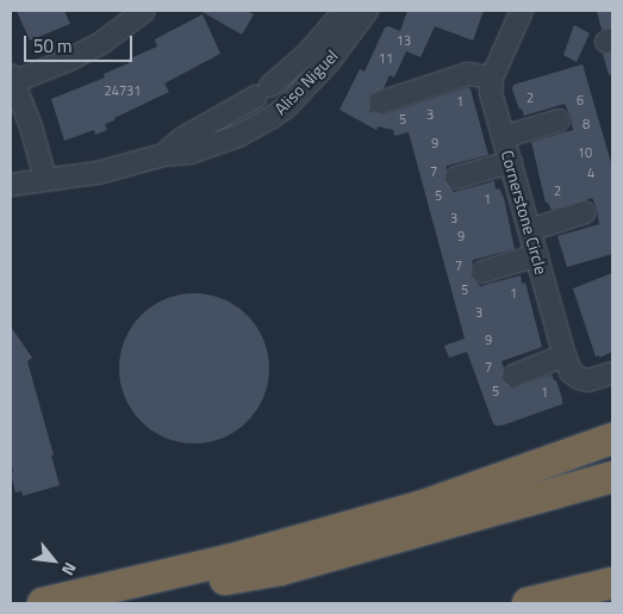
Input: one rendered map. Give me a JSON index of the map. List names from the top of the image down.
{
  "streets": {
    "street": ["Aliso Niguel", "Cornerstone Circle"]
  },
  "house_numbers": [
    "13",
    "11",
    "24731",
    "2",
    "6",
    "1",
    "3",
    "5",
    "8",
    "9",
    "10",
    "7",
    "4",
    "2",
    "5",
    "1",
    "3",
    "9",
    "7",
    "5",
    "1",
    "3",
    "9",
    "7",
    "5",
    "1"
  ],
  "scale_bar": "50 m",
  "north": "bottom right"
}
